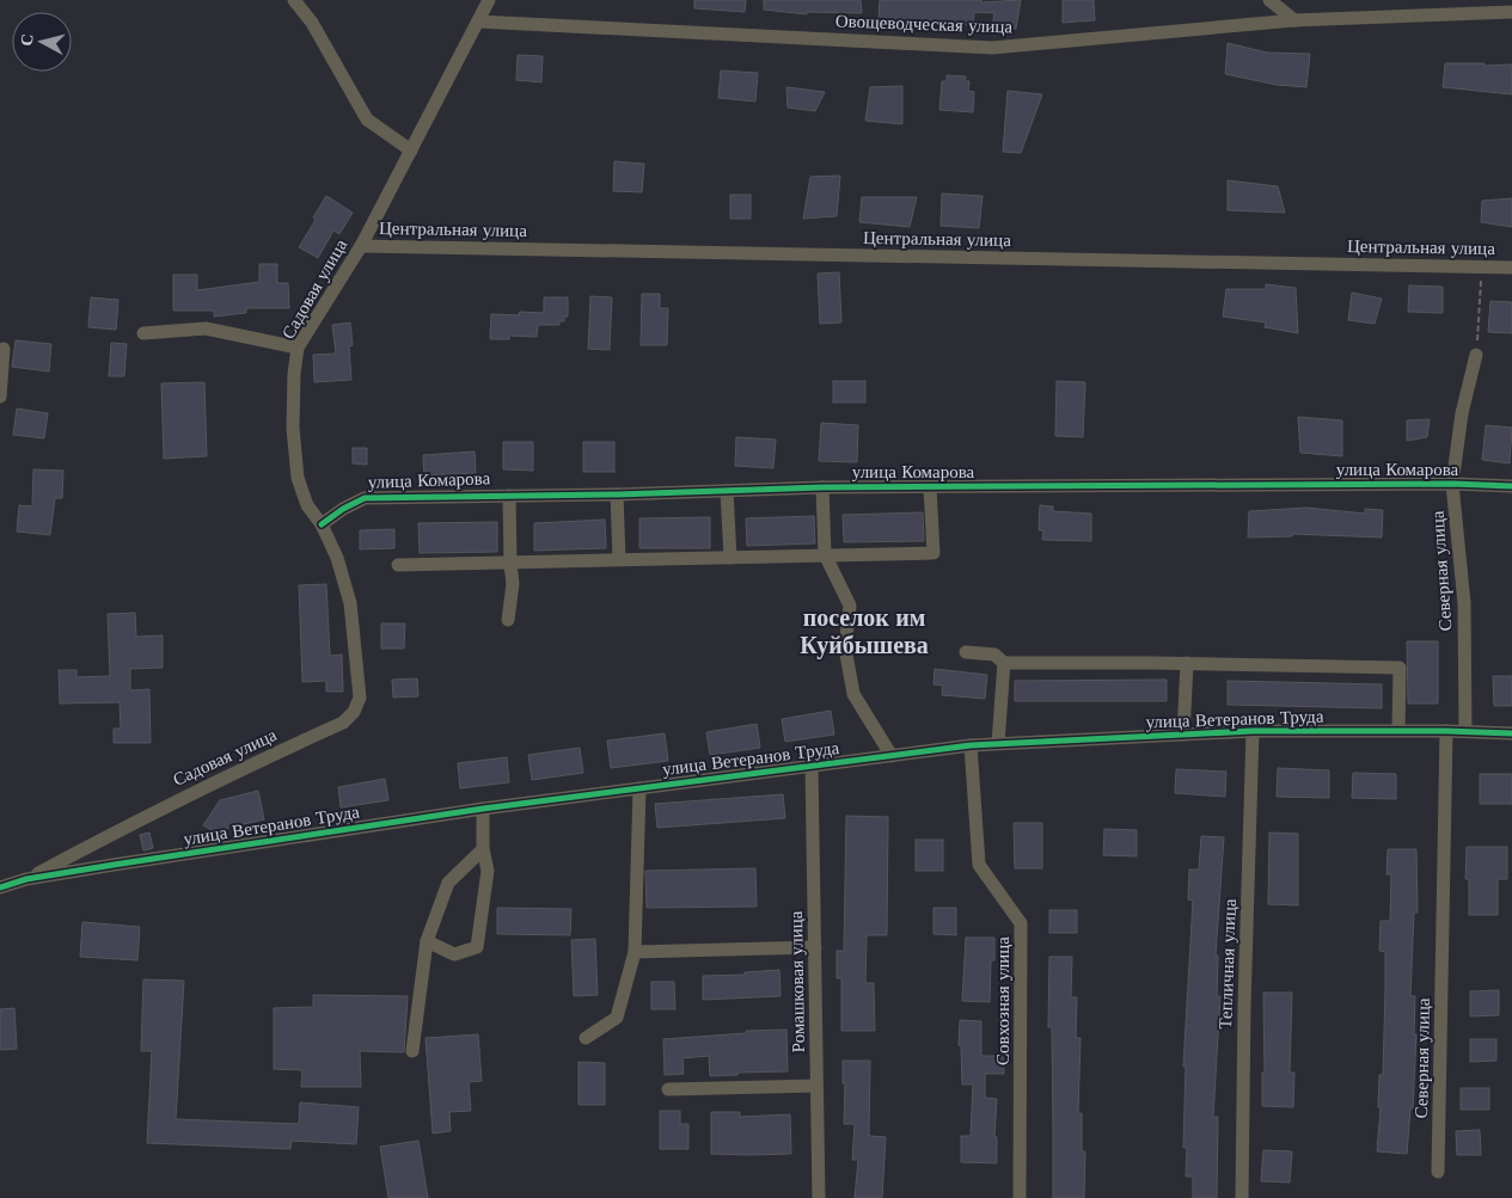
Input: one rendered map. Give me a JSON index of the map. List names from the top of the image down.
{
  "streets": {
    "street": [
      "Овощеводческая улица",
      "Центральная улица",
      "Садовая улица",
      "улица Комарова",
      "Северная улица",
      "улица Ветеранов Труда",
      "Тепличная улица",
      "Ромашковая улица",
      "Совхозная улица"
    ]
  },
  "crossings": [
    ["Овощеводческая улица", "Садовая улица"],
    ["Центральная улица", "Садовая улица"],
    ["Садовая улица", "улица Комарова"],
    ["Садовая улица", "улица Ветеранов Труда"],
    ["улица Комарова", "Северная улица"],
    ["Северная улица", "улица Ветеранов Труда"],
    ["улица Ветеранов Труда", "Тепличная улица"],
    ["улица Ветеранов Труда", "Ромашковая улица"],
    ["улица Ветеранов Труда", "Совхозная улица"]
  ],
  "districts": ["поселок им Куйбышева"],
  "north": "left"
}
